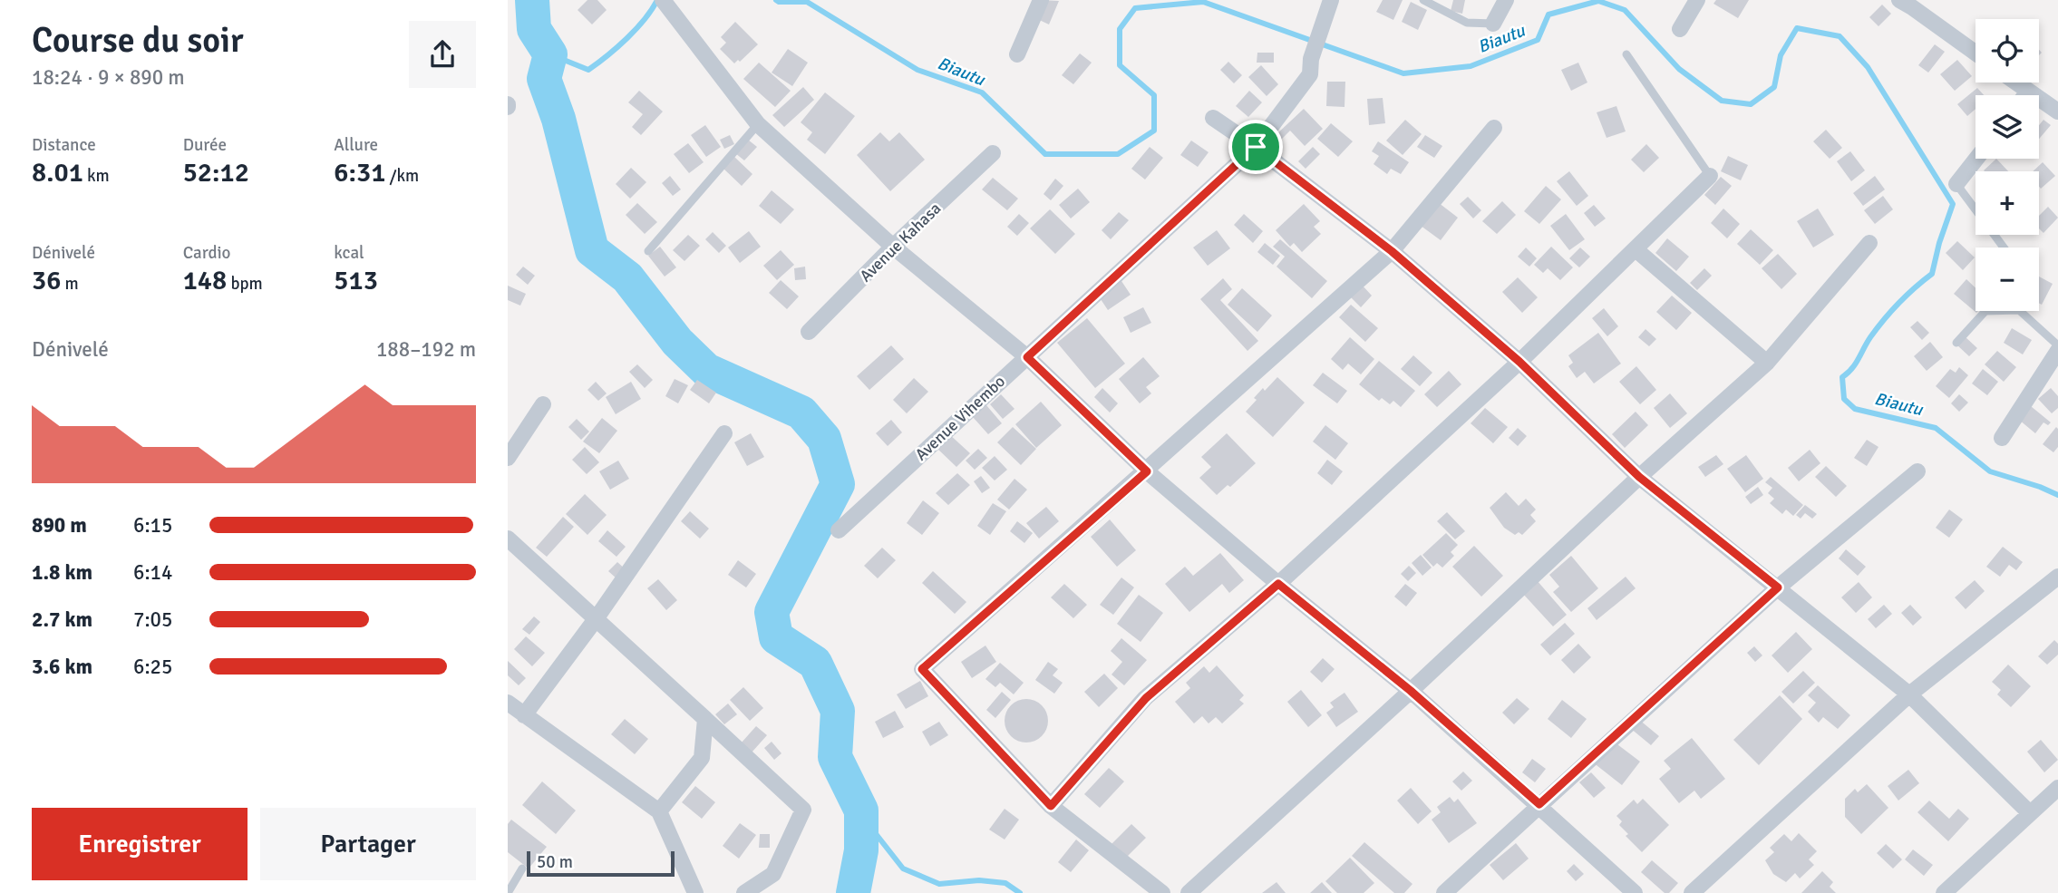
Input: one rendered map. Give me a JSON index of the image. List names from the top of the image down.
{
  "streets": {
    "street": ["Avenue Kahasa", "Avenue Vihembo"]
  },
  "water": ["Biautu"],
  "scale_bar": "50 m",
  "page": {
    "heading": ["Course du soir", "18:24 · 9 × 890 m"],
    "map_buttons": ["+", "−"],
    "stats": [
      ["Distance", "8.01 km"],
      ["Durée", "52:12"],
      ["Allure", "6:31 /km"],
      ["Dénivelé", "36 m"],
      ["Cardio", "148 bpm"],
      ["kcal", "513"]
    ],
    "chart": ["Dénivelé", "188–192 m"],
    "list": [
      {
        "name": "890 m",
        "note": "6:15"
      },
      {
        "name": "1.8 km",
        "note": "6:14"
      },
      {
        "name": "2.7 km",
        "note": "7:05"
      },
      {
        "name": "3.6 km",
        "note": "6:25"
      }
    ],
    "buttons": ["Enregistrer", "Partager"],
    "scale": "50 m"
  }
}
